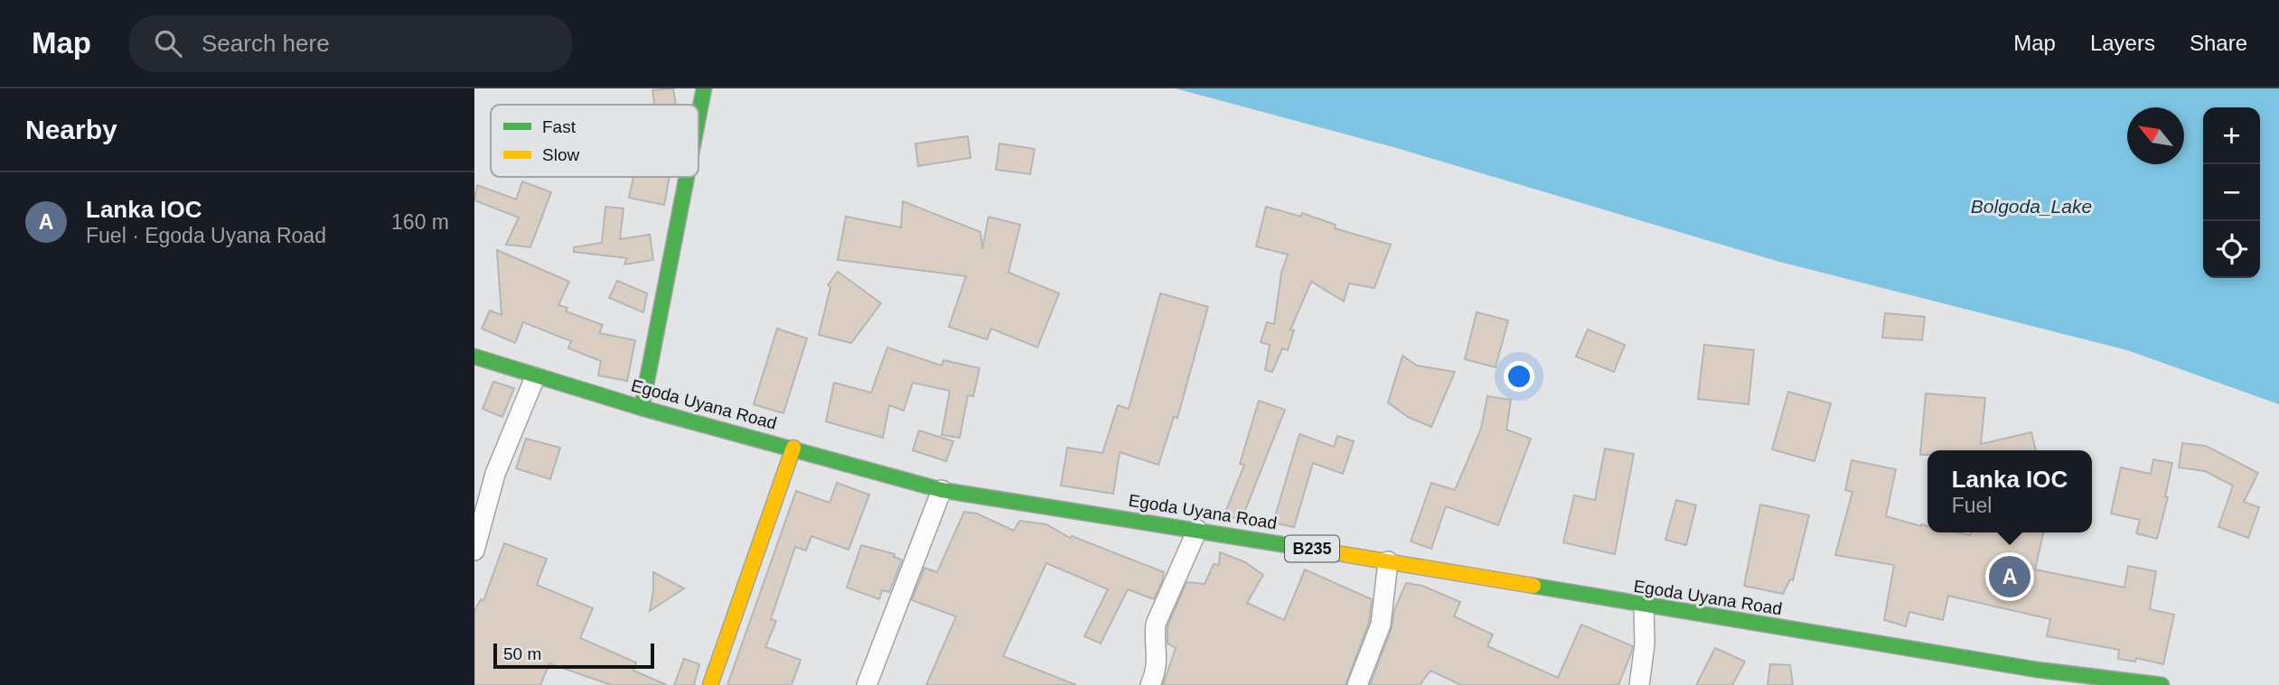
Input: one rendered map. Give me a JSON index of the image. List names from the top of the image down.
{
  "streets": {
    "main road": ["Egoda Uyana Road", "B235"]
  },
  "water": ["Bolgoda_Lake"],
  "legend": ["Fast", "Slow"],
  "scale_bar": "50 m",
  "north": "top left",
  "page": {
    "header": "Map",
    "search": "Search here",
    "nav": ["Map", "Layers", "Share"],
    "heading": "Nearby",
    "map_buttons": ["+", "−"],
    "list": [
      {
        "mark": "A",
        "name": "Lanka IOC",
        "note": "Fuel · Egoda Uyana Road",
        "value": "160 m"
      }
    ],
    "popup": ["Lanka IOC", "Fuel"],
    "pins": "A",
    "scale": "50 m"
  }
}
